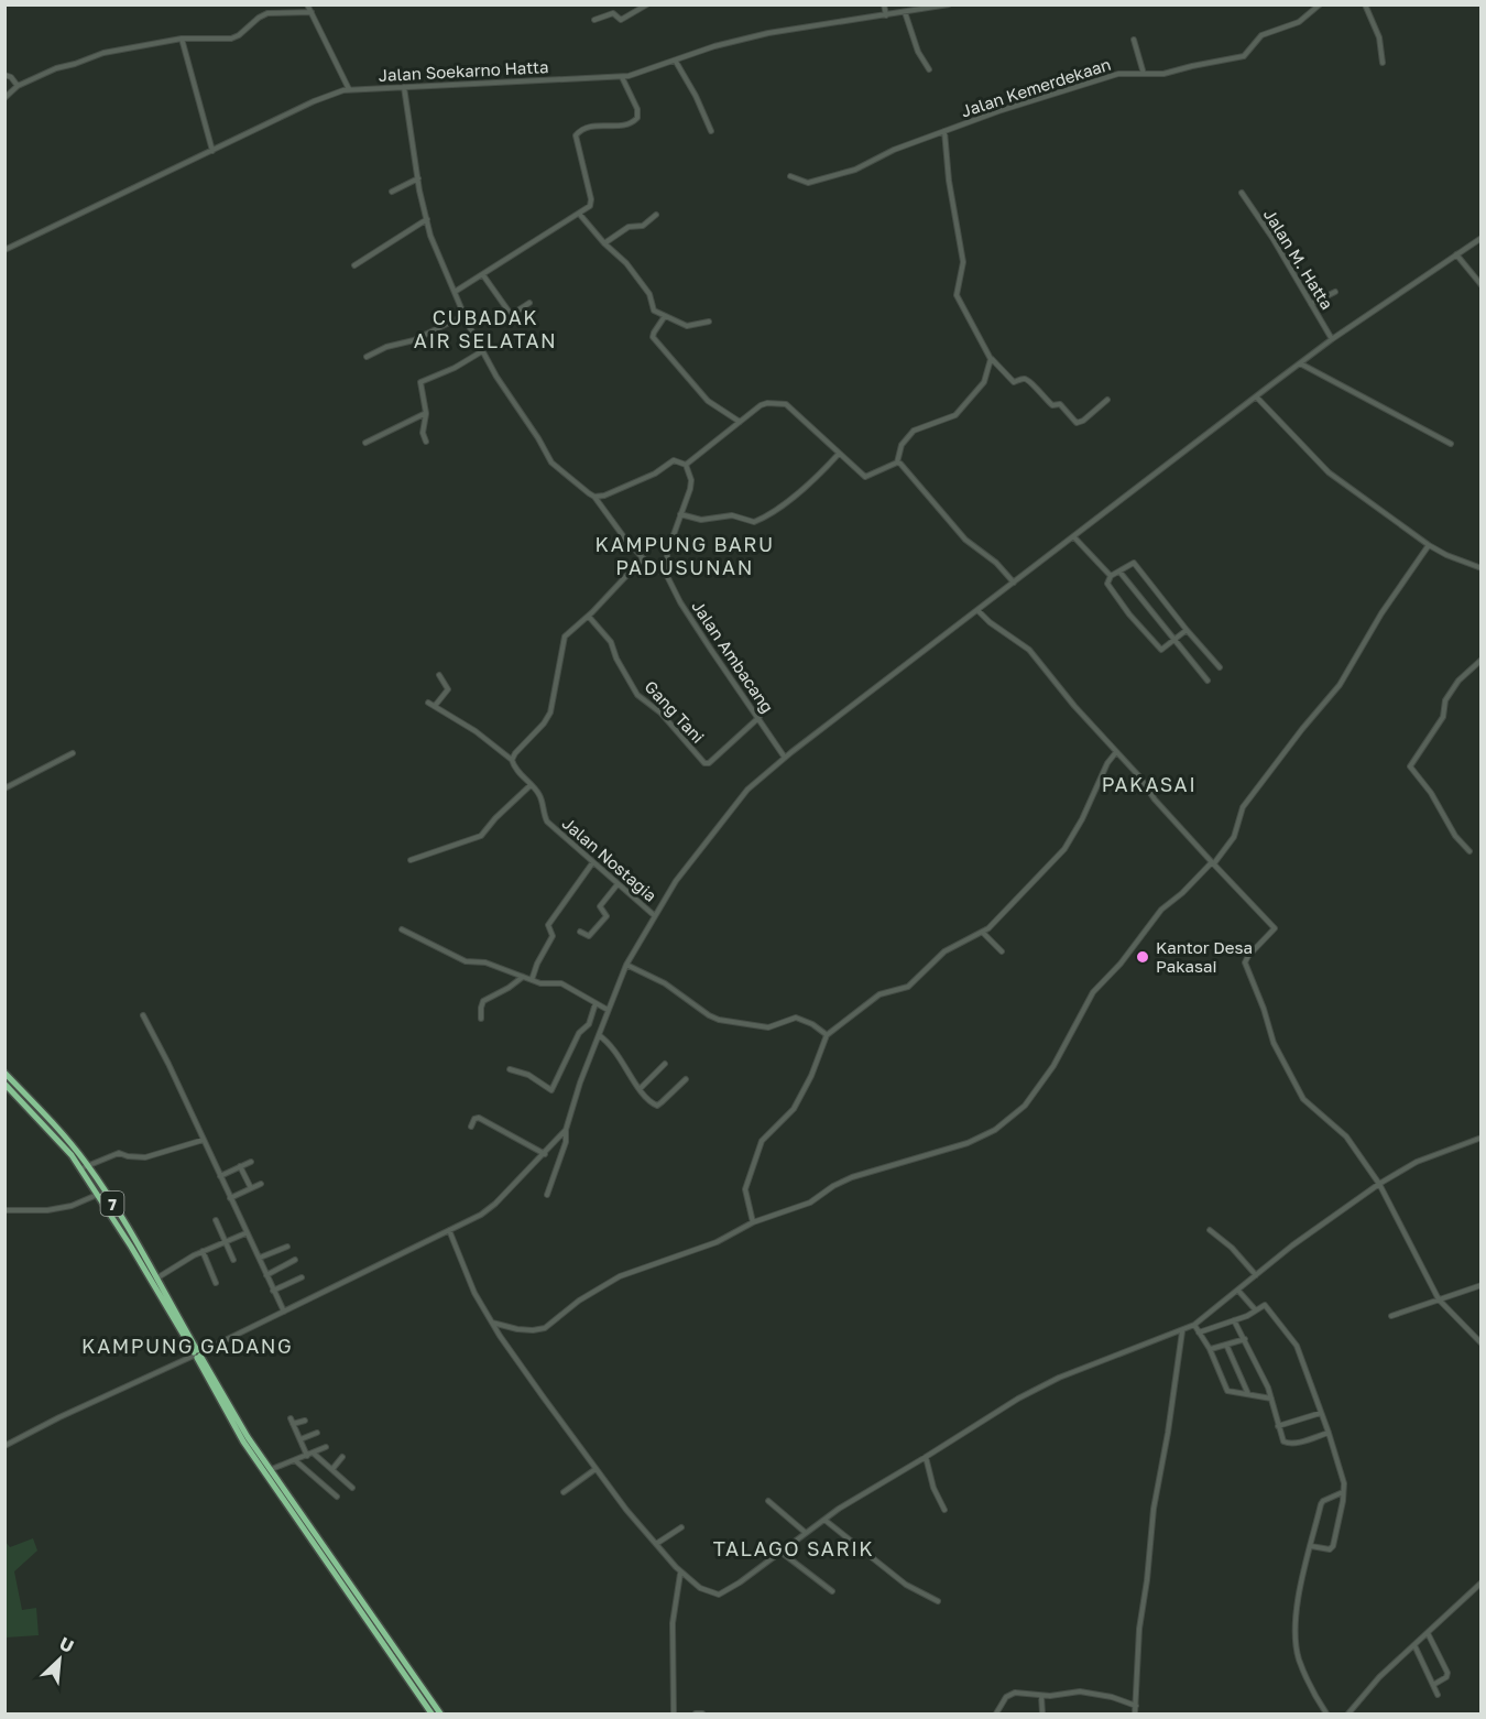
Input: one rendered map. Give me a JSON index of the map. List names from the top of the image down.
{
  "streets": {
    "highway": ["7"],
    "street": [
      "Jalan Soekarno Hatta",
      "Jalan Kemerdekaan",
      "Jalan M. Hatta",
      "Jalan Ambacang",
      "Gang Tani",
      "Jalan Nostagia"
    ]
  },
  "crossings": [
    ["Jalan Ambacang", "Gang Tani"]
  ],
  "districts": [
    "CUBADAK AIR SELATAN",
    "KAMPUNG BARU PADUSUNAN",
    "PAKASAI",
    "KAMPUNG GADANG",
    "TALAGO SARIK"
  ],
  "places": ["Kantor Desa Pakasai"],
  "north": "top right"
}
